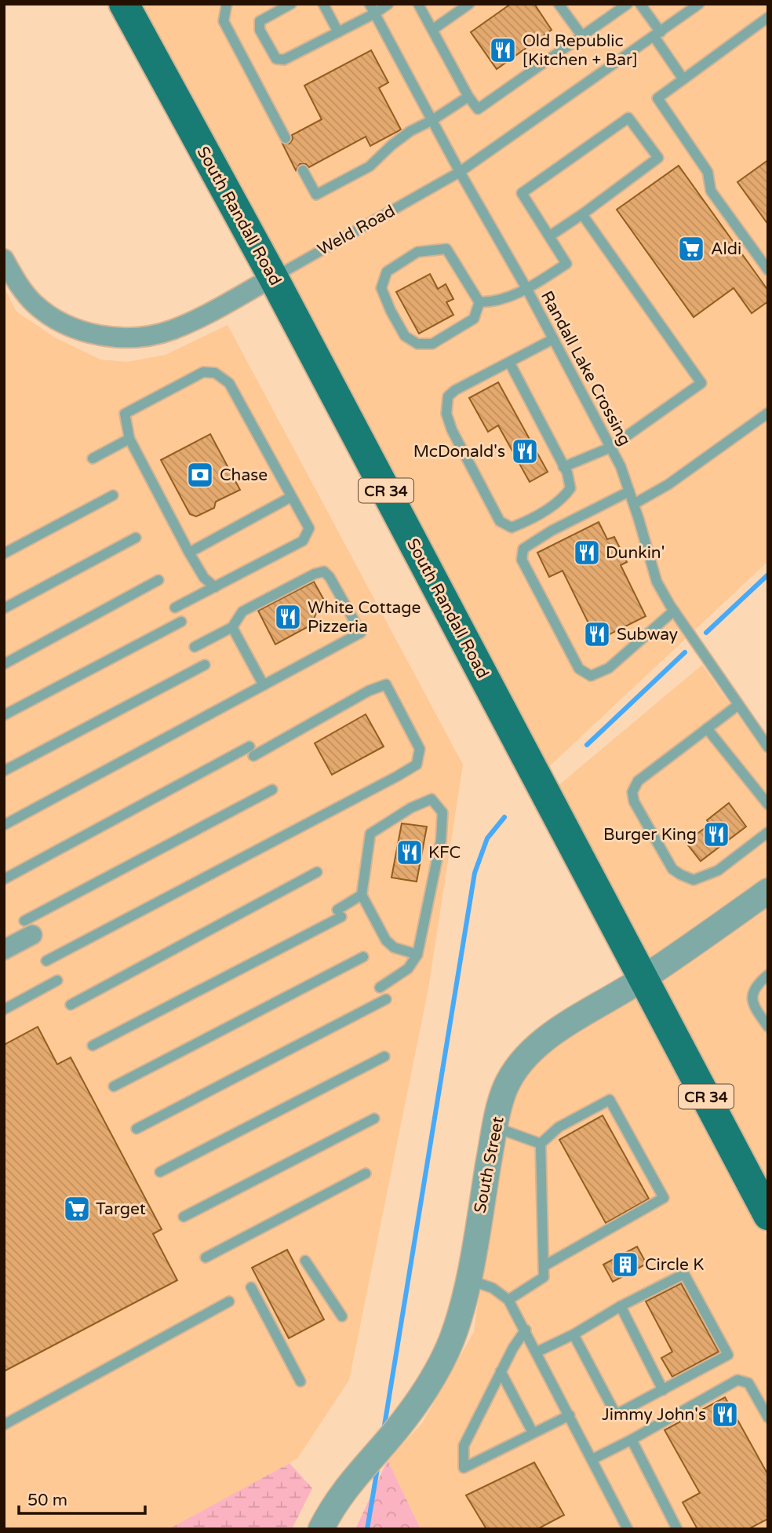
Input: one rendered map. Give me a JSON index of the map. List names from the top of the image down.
{
  "streets": {
    "main road": ["South Randall Road", "CR 34"],
    "street": ["Weld Road", "South Street"],
    "lane": ["Randall Lake Crossing"]
  },
  "crossings": [
    ["South Randall Road", "Weld Road"],
    ["South Randall Road", "South Street"],
    ["Weld Road", "Randall Lake Crossing"]
  ],
  "places": {
    "restaurant": [
      "Old Republic [Kitchen + Bar]",
      "McDonald's",
      "Dunkin'",
      "White Cottage Pizzeria",
      "Subway",
      "Burger King",
      "KFC",
      "Jimmy John's"
    ],
    "supermarket": ["Aldi", "Target"],
    "bank": ["Chase"],
    "building": ["Circle K"]
  },
  "scale_bar": "50 m"
}
